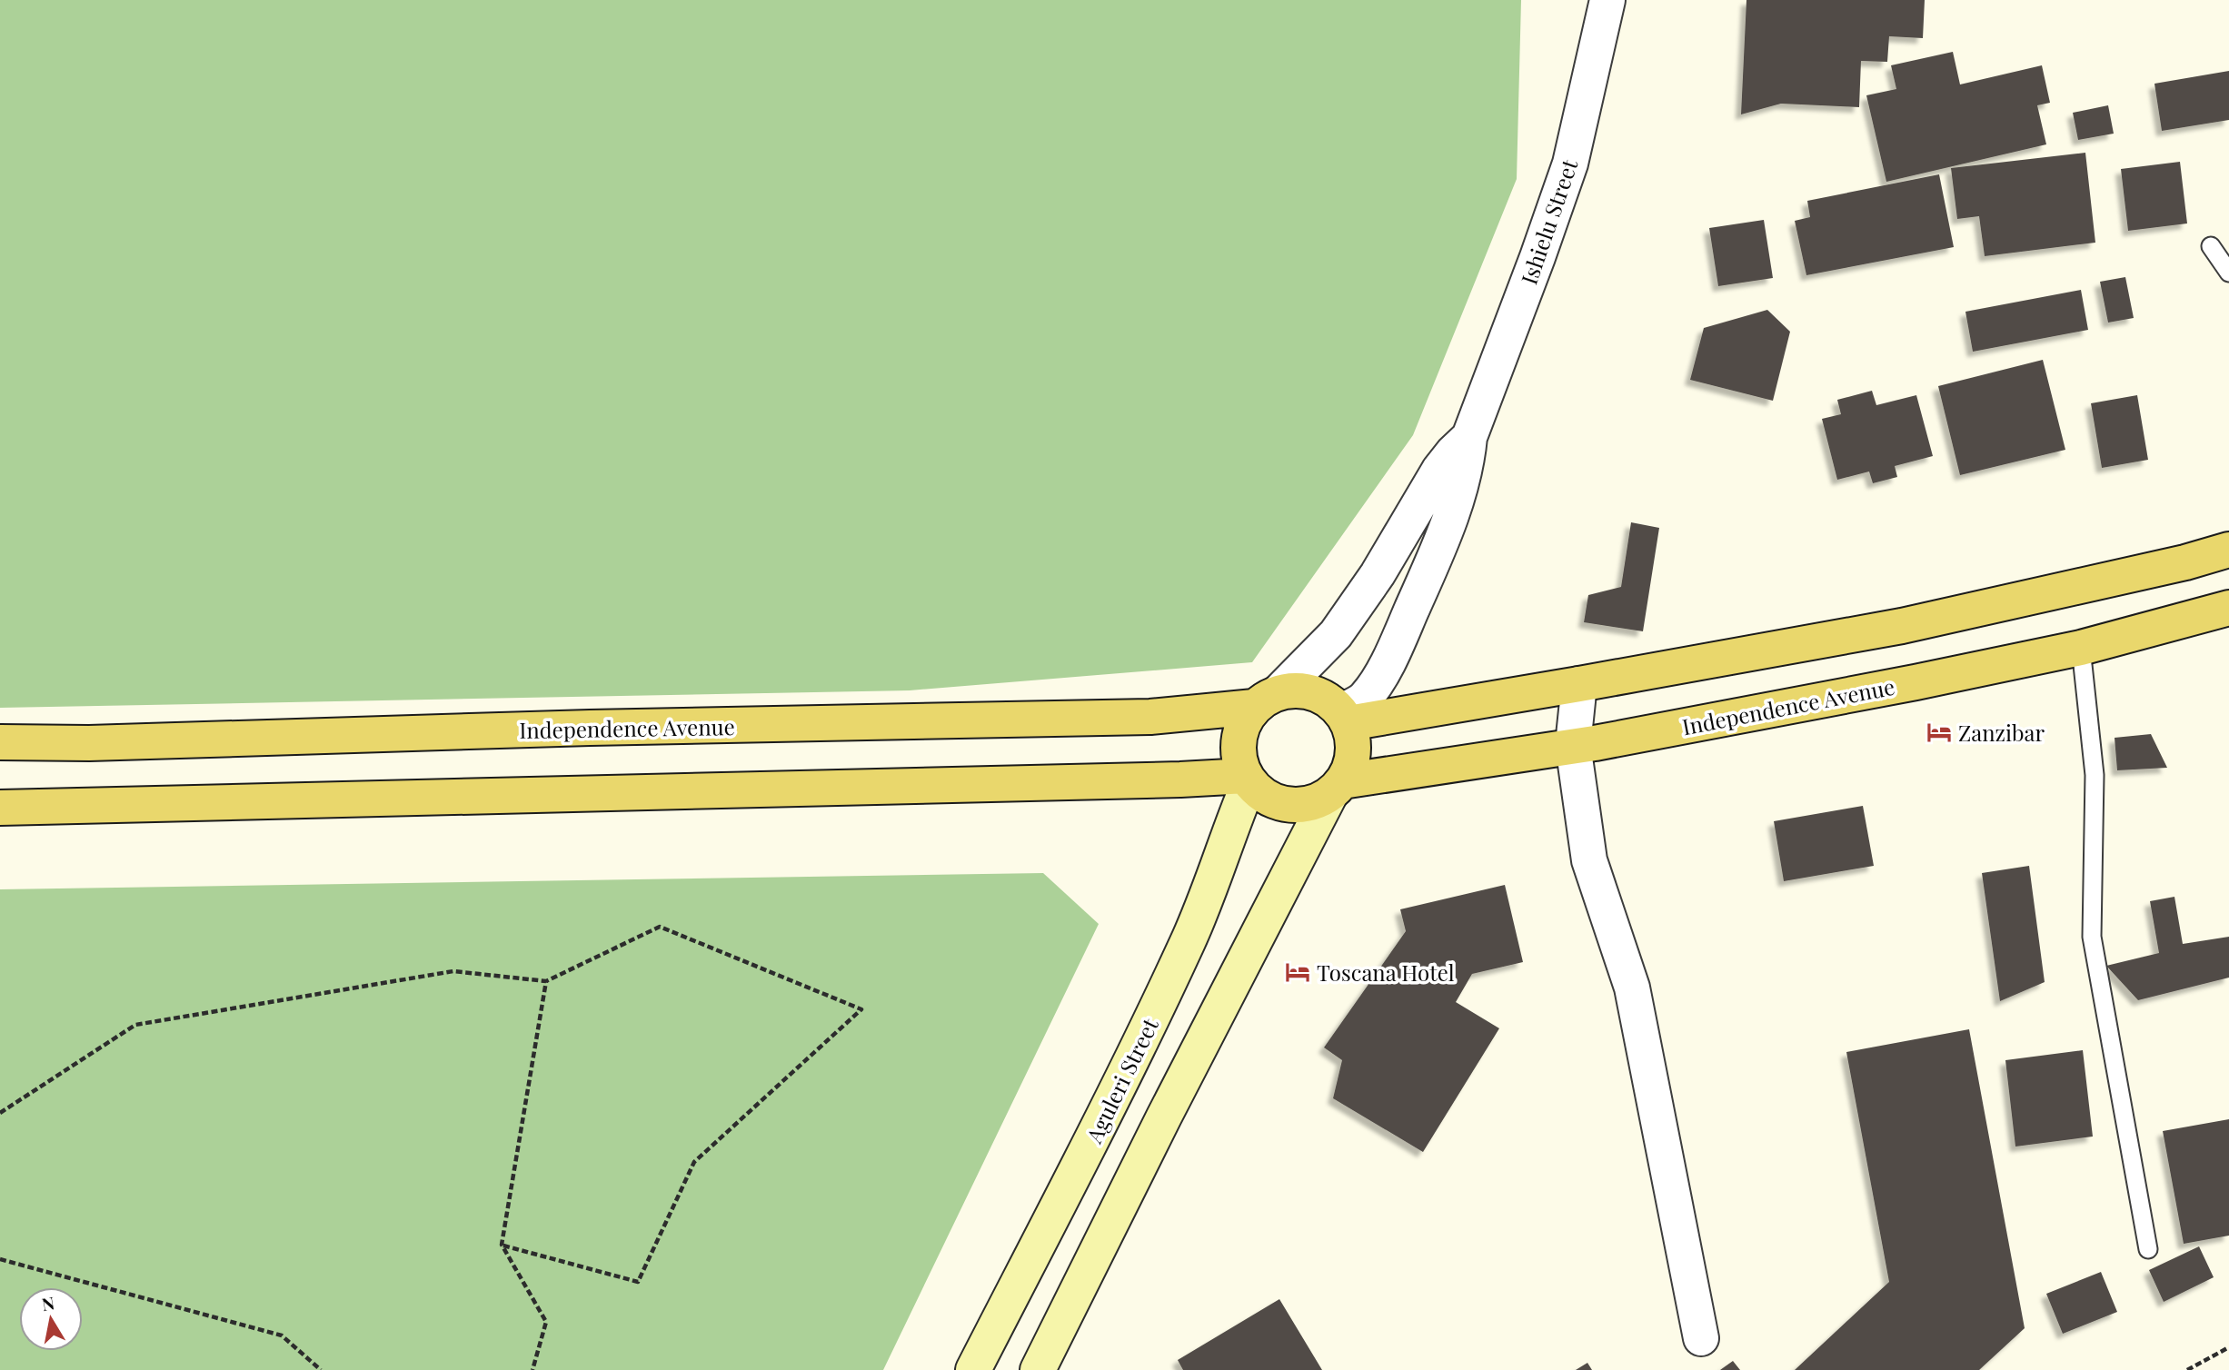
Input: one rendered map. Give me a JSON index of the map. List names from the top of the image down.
{
  "streets": {
    "main road": ["Independence Avenue", "Aguleri Street"],
    "street": ["Ishielu Street"]
  },
  "crossings": [
    ["Independence Avenue", "Aguleri Street"]
  ],
  "places": {
    "hotel": ["Zanzibar", "Toscana Hotel"]
  },
  "north": "top"
}
